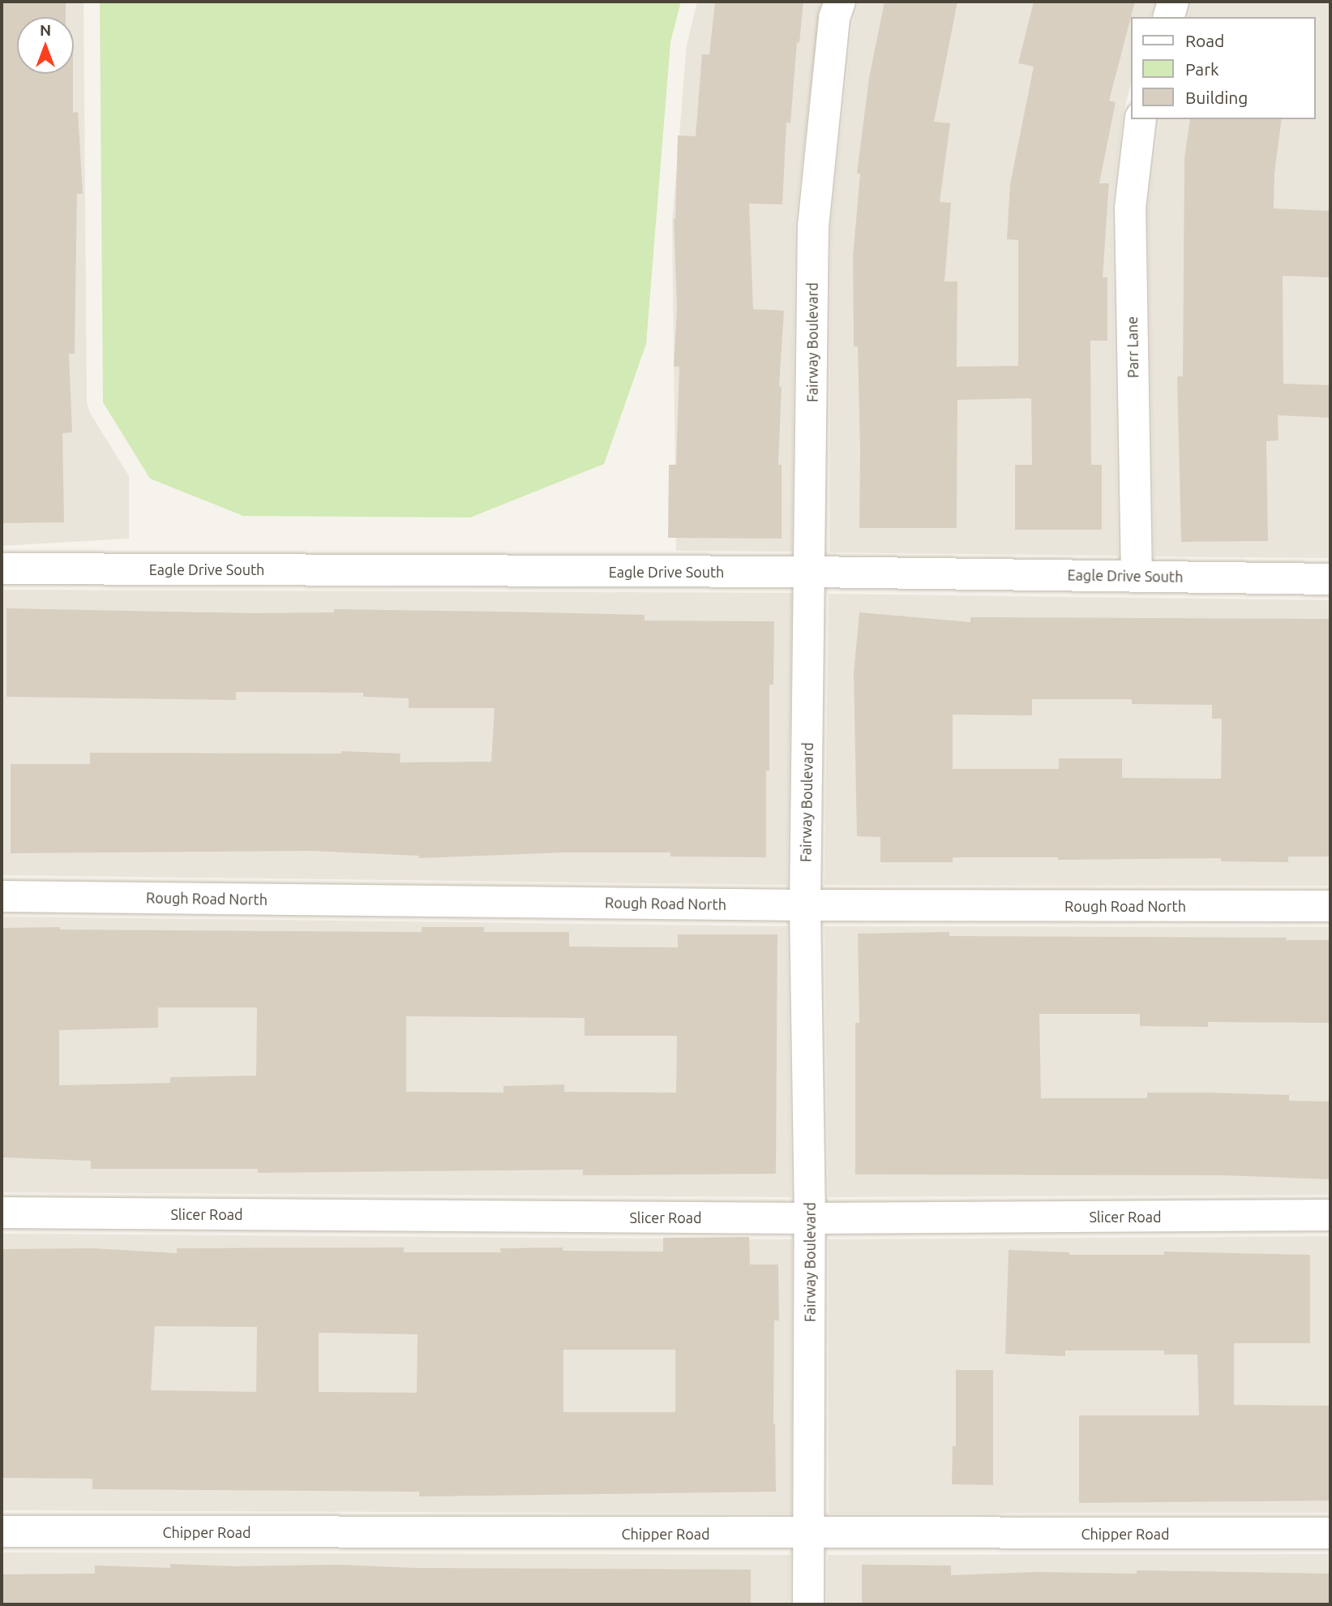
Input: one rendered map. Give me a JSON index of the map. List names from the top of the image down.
{
  "streets": {
    "street": [
      "Fairway Boulevard",
      "Parr Lane",
      "Eagle Drive South",
      "Rough Road North",
      "Slicer Road",
      "Chipper Road"
    ]
  },
  "crossings": [
    ["Fairway Boulevard", "Eagle Drive South"],
    ["Fairway Boulevard", "Rough Road North"],
    ["Fairway Boulevard", "Slicer Road"],
    ["Fairway Boulevard", "Chipper Road"],
    ["Parr Lane", "Eagle Drive South"]
  ],
  "legend": ["Road", "Park", "Building"],
  "north": "top"
}
